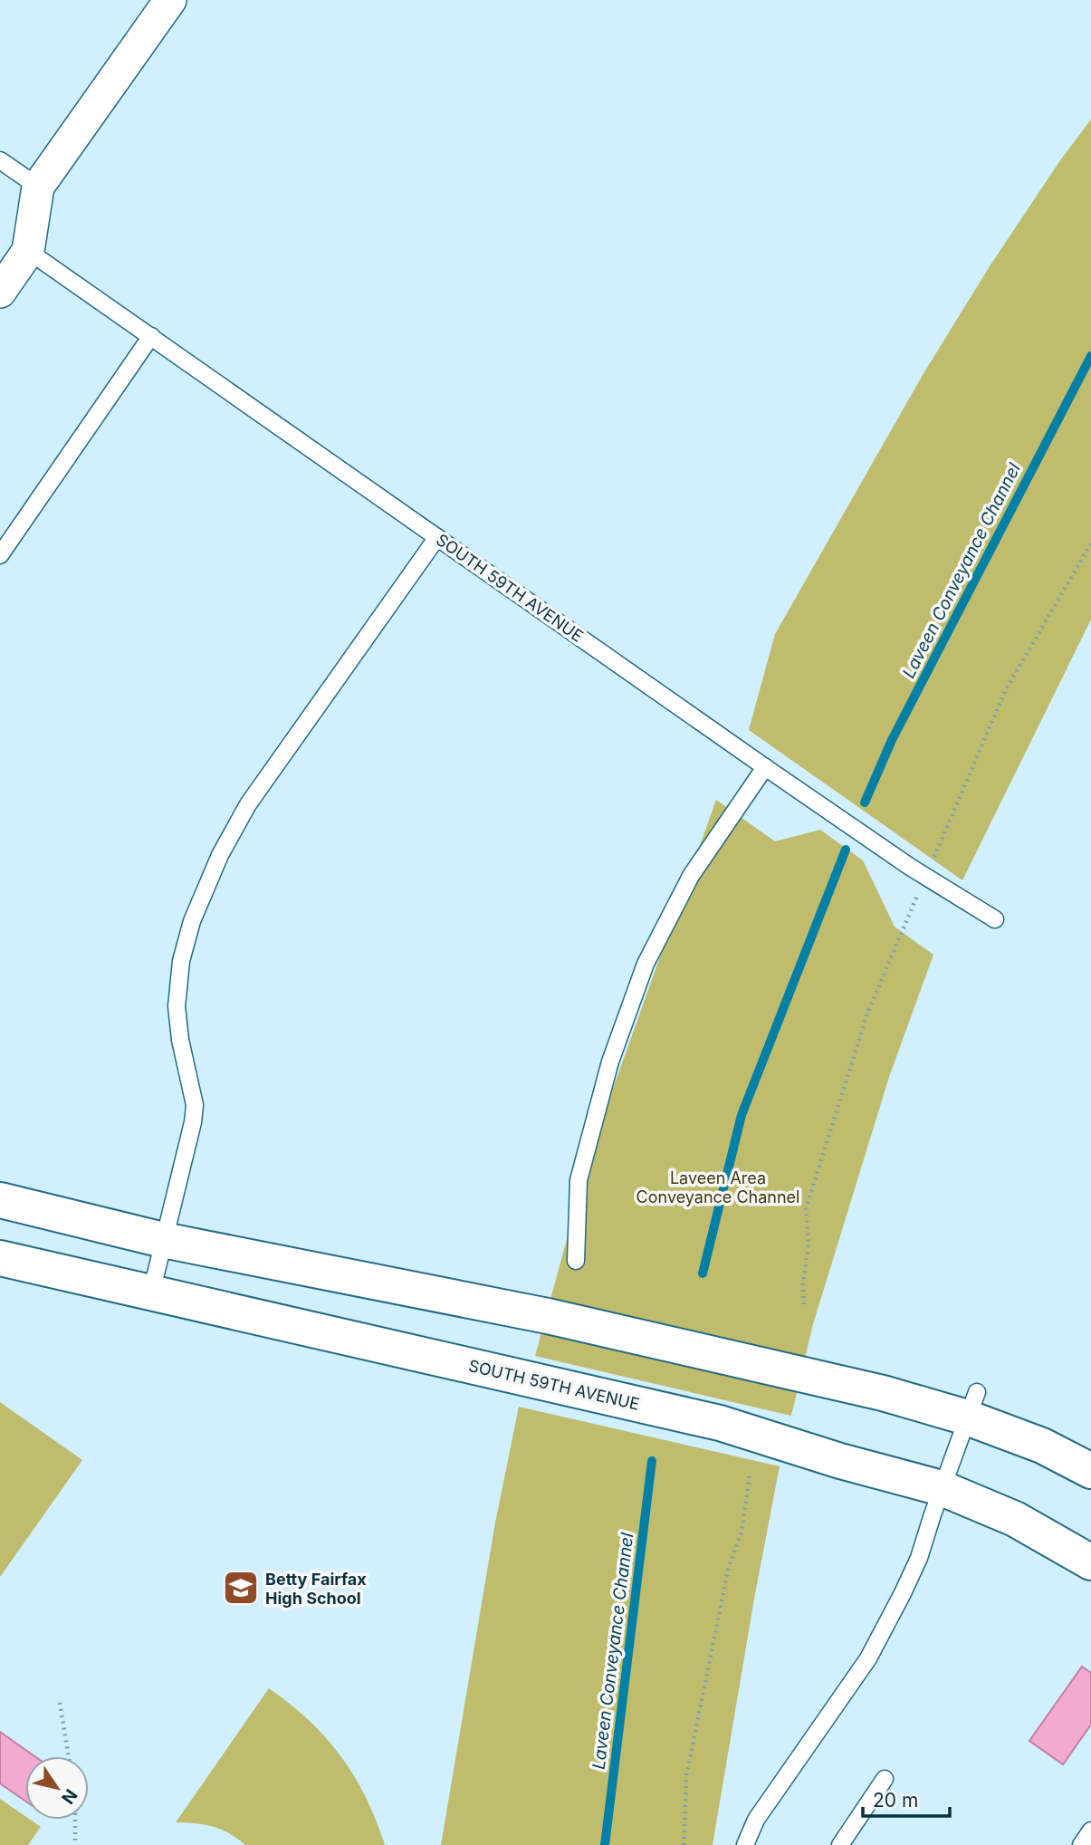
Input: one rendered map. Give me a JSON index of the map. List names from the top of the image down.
{
  "streets": {
    "main road": ["SOUTH 59TH AVENUE"]
  },
  "water": ["Laveen Conveyance Channel"],
  "parks": ["Laveen Area Conveyance Channel"],
  "places": {
    "school or university": ["Betty Fairfax High School"]
  },
  "scale_bar": "20 m",
  "north": "bottom right"
}
